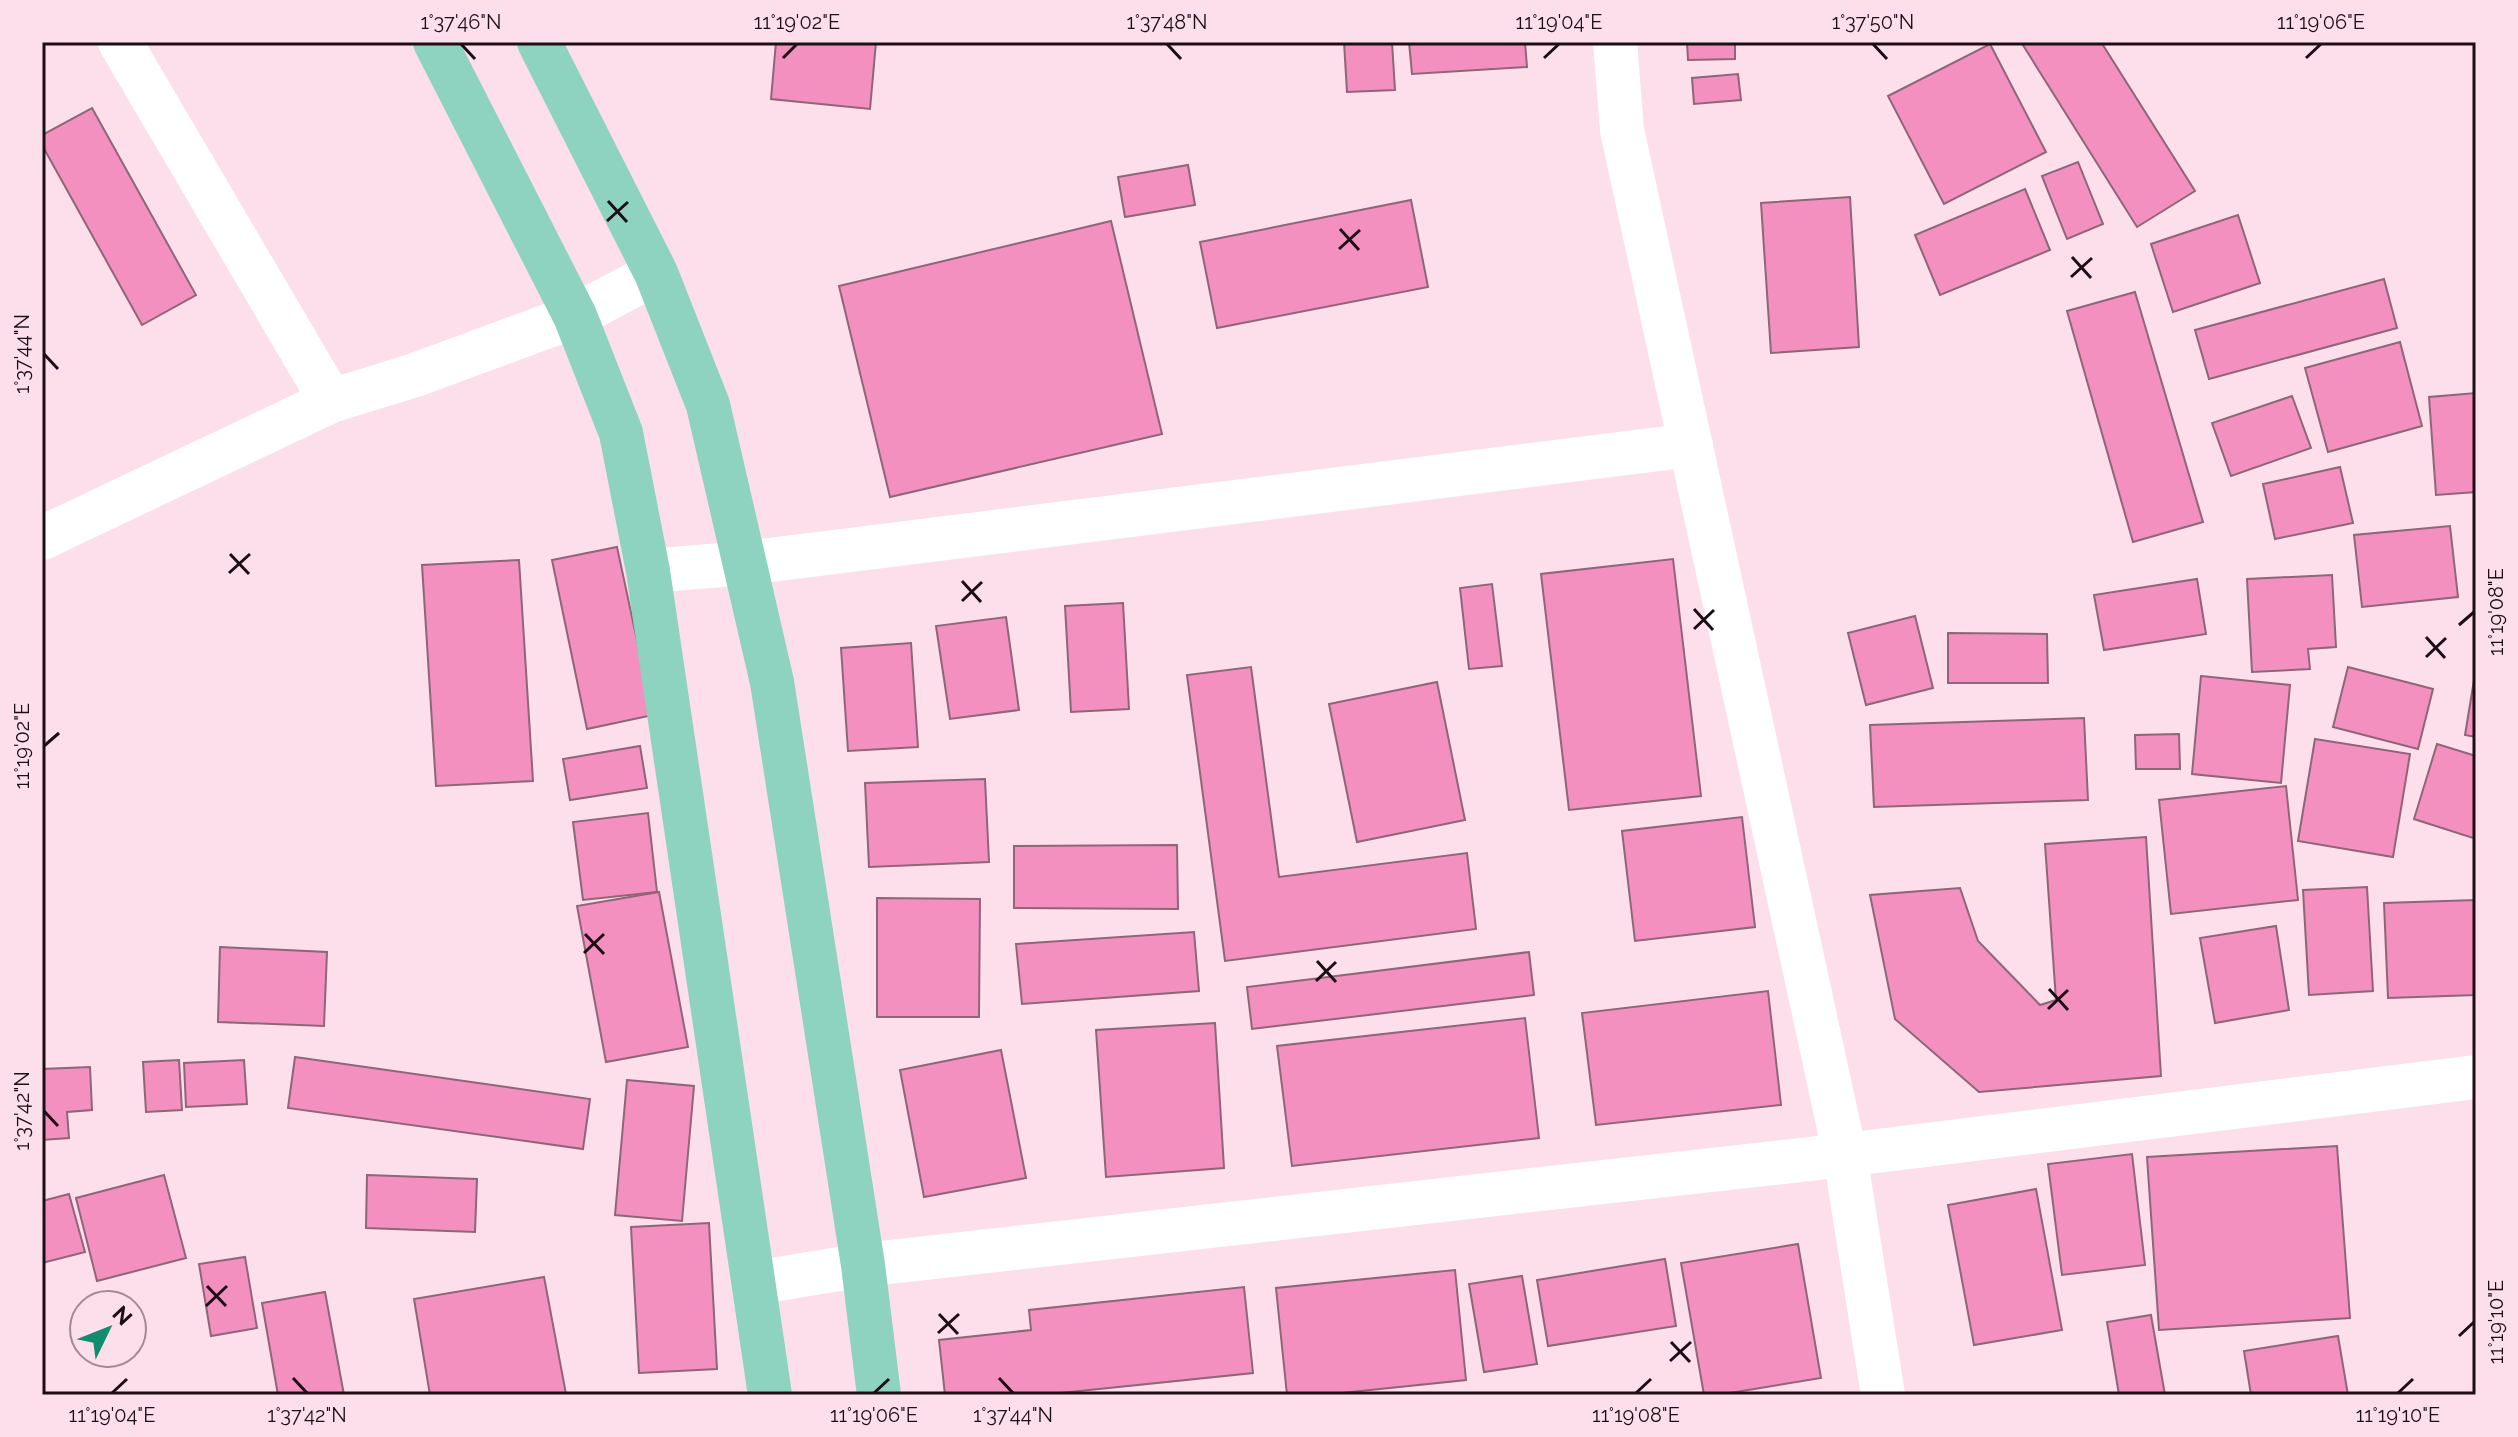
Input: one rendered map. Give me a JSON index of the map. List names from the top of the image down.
{
  "north": "top right",
  "coordinates": [
    "1°37'46\"N",
    "11°19'02\"E",
    "1°37'48\"N",
    "11°19'04\"E",
    "1°37'50\"N",
    "11°19'06\"E",
    "1°37'44\"N",
    "11°19'08\"E",
    "1°37'42\"N",
    "11°19'10\"E"
  ]
}
